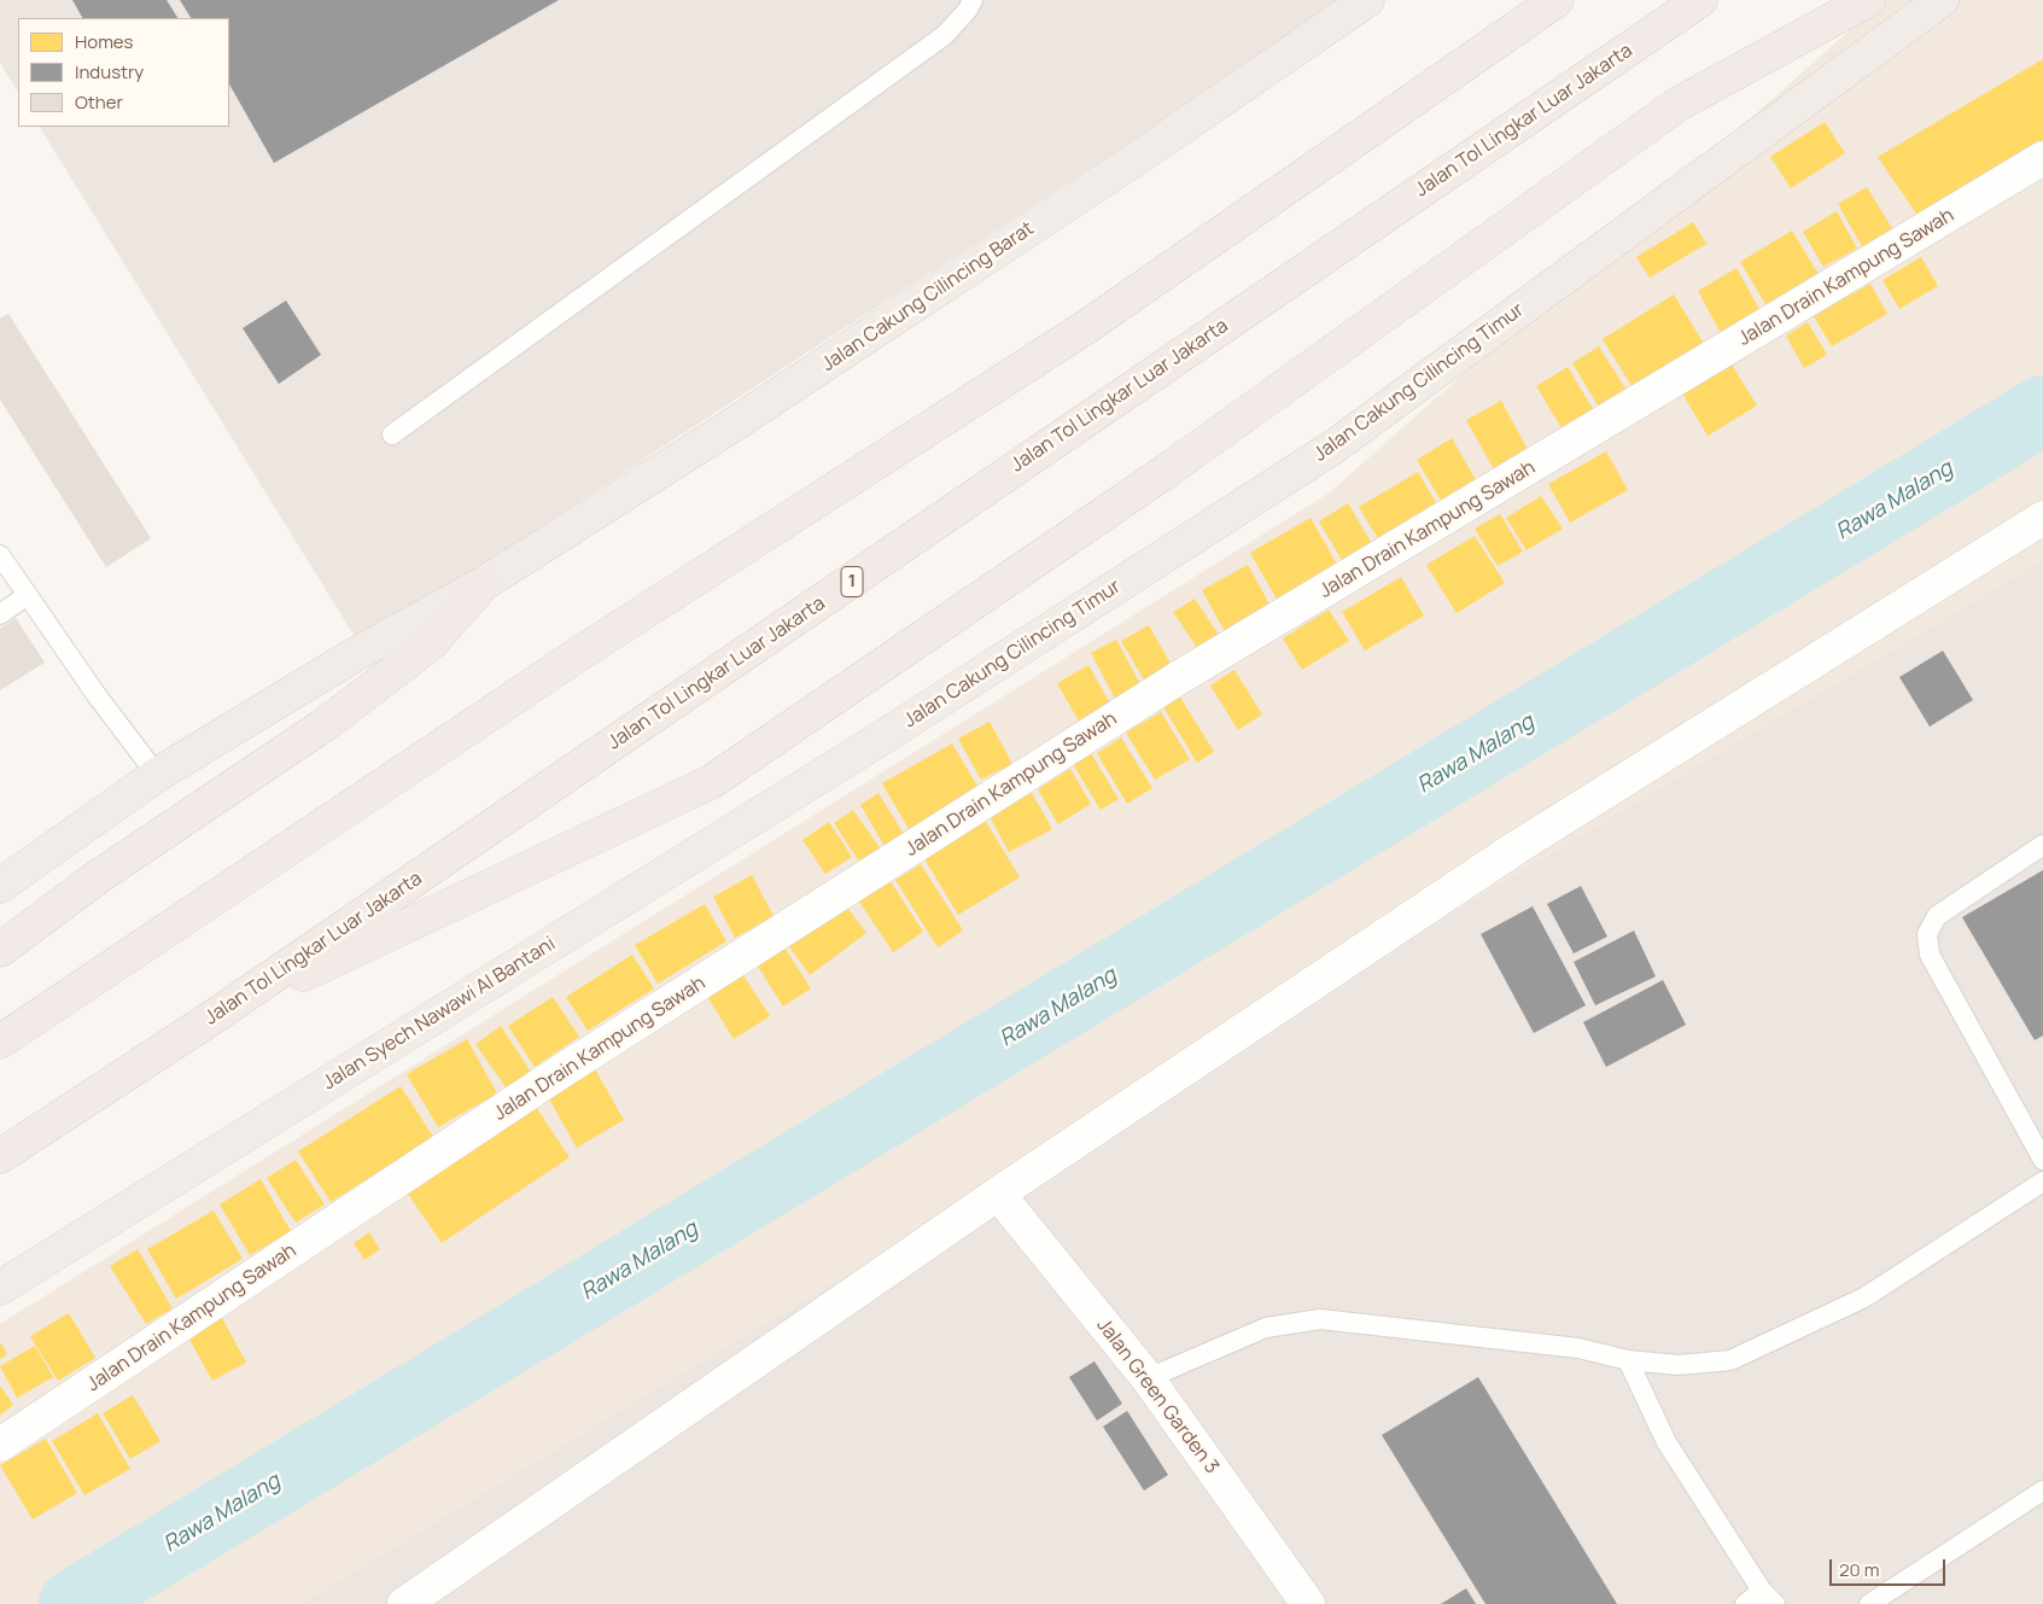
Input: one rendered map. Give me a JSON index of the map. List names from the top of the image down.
{
  "streets": {
    "highway": [
      "Jalan Tol Lingkar Luar Jakarta",
      "Jalan Cakung Cilincing Barat",
      "Jalan Cakung Cilincing Timur",
      "1",
      "Jalan Syech Nawawi Al Bantani"
    ],
    "street": ["Jalan Drain Kampung Sawah", "Jalan Green Garden 3"]
  },
  "crossings": [
    ["Jalan Cakung Cilincing Timur", "Jalan Syech Nawawi Al Bantani"]
  ],
  "water": ["Rawa Malang"],
  "legend": ["Homes", "Industry", "Other"],
  "scale_bar": "20 m"
}
